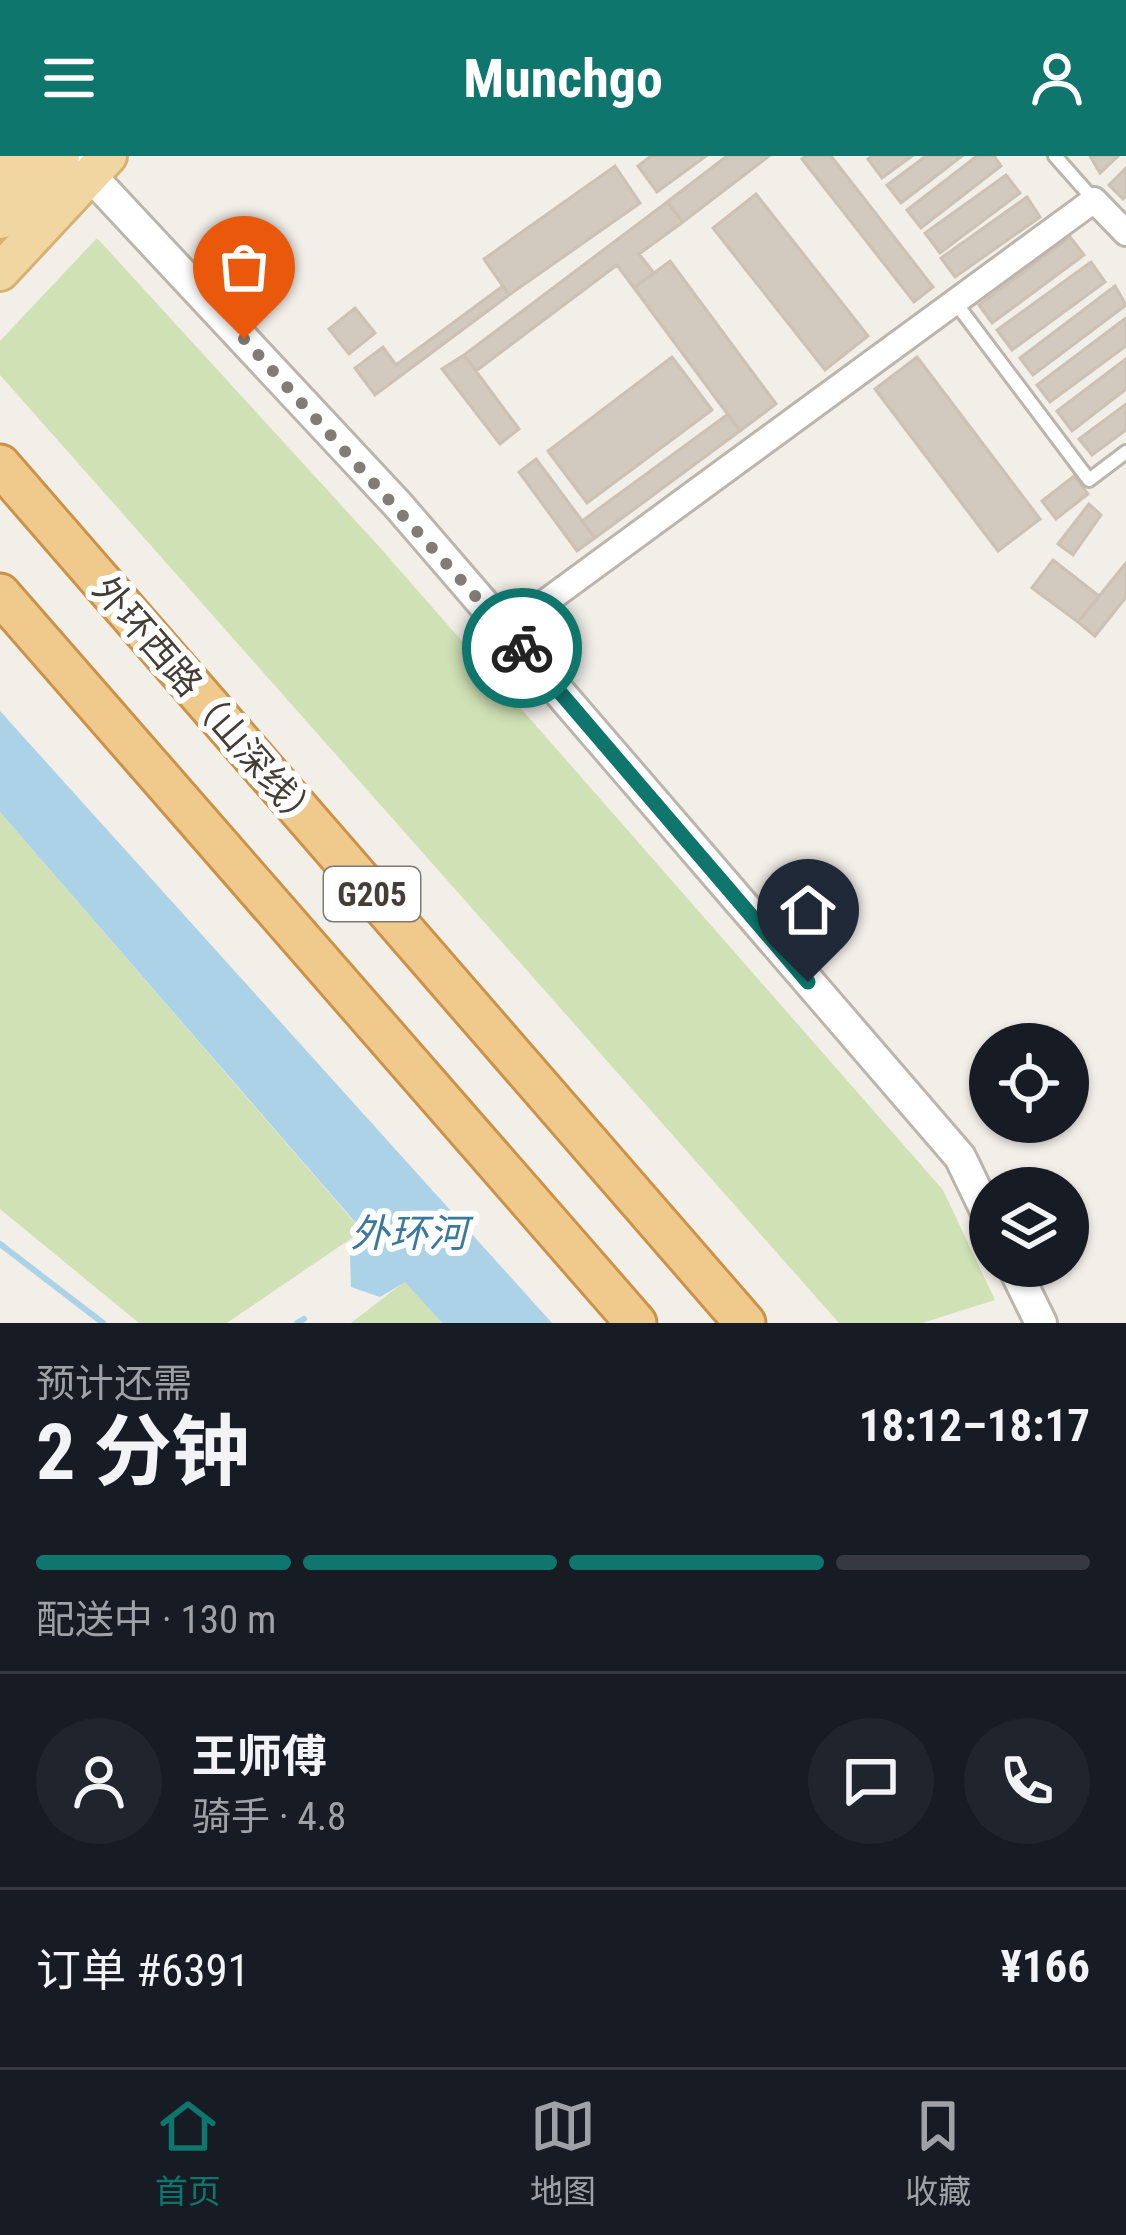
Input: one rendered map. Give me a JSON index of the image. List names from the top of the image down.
{
  "streets": {
    "highway": ["外环西路（山深线）", "G205"]
  },
  "water": ["外环河"],
  "page": {
    "header": "Munchgo",
    "heading": ["2 分钟", "预计还需", "18:12–18:17"],
    "panel": [
      "王师傅",
      "骑手 · 4.8",
      "订单 #6391",
      "¥166"
    ],
    "bar": "配送中 · 130 m",
    "tabs": ["首页", "地图", "收藏"]
  }
}
